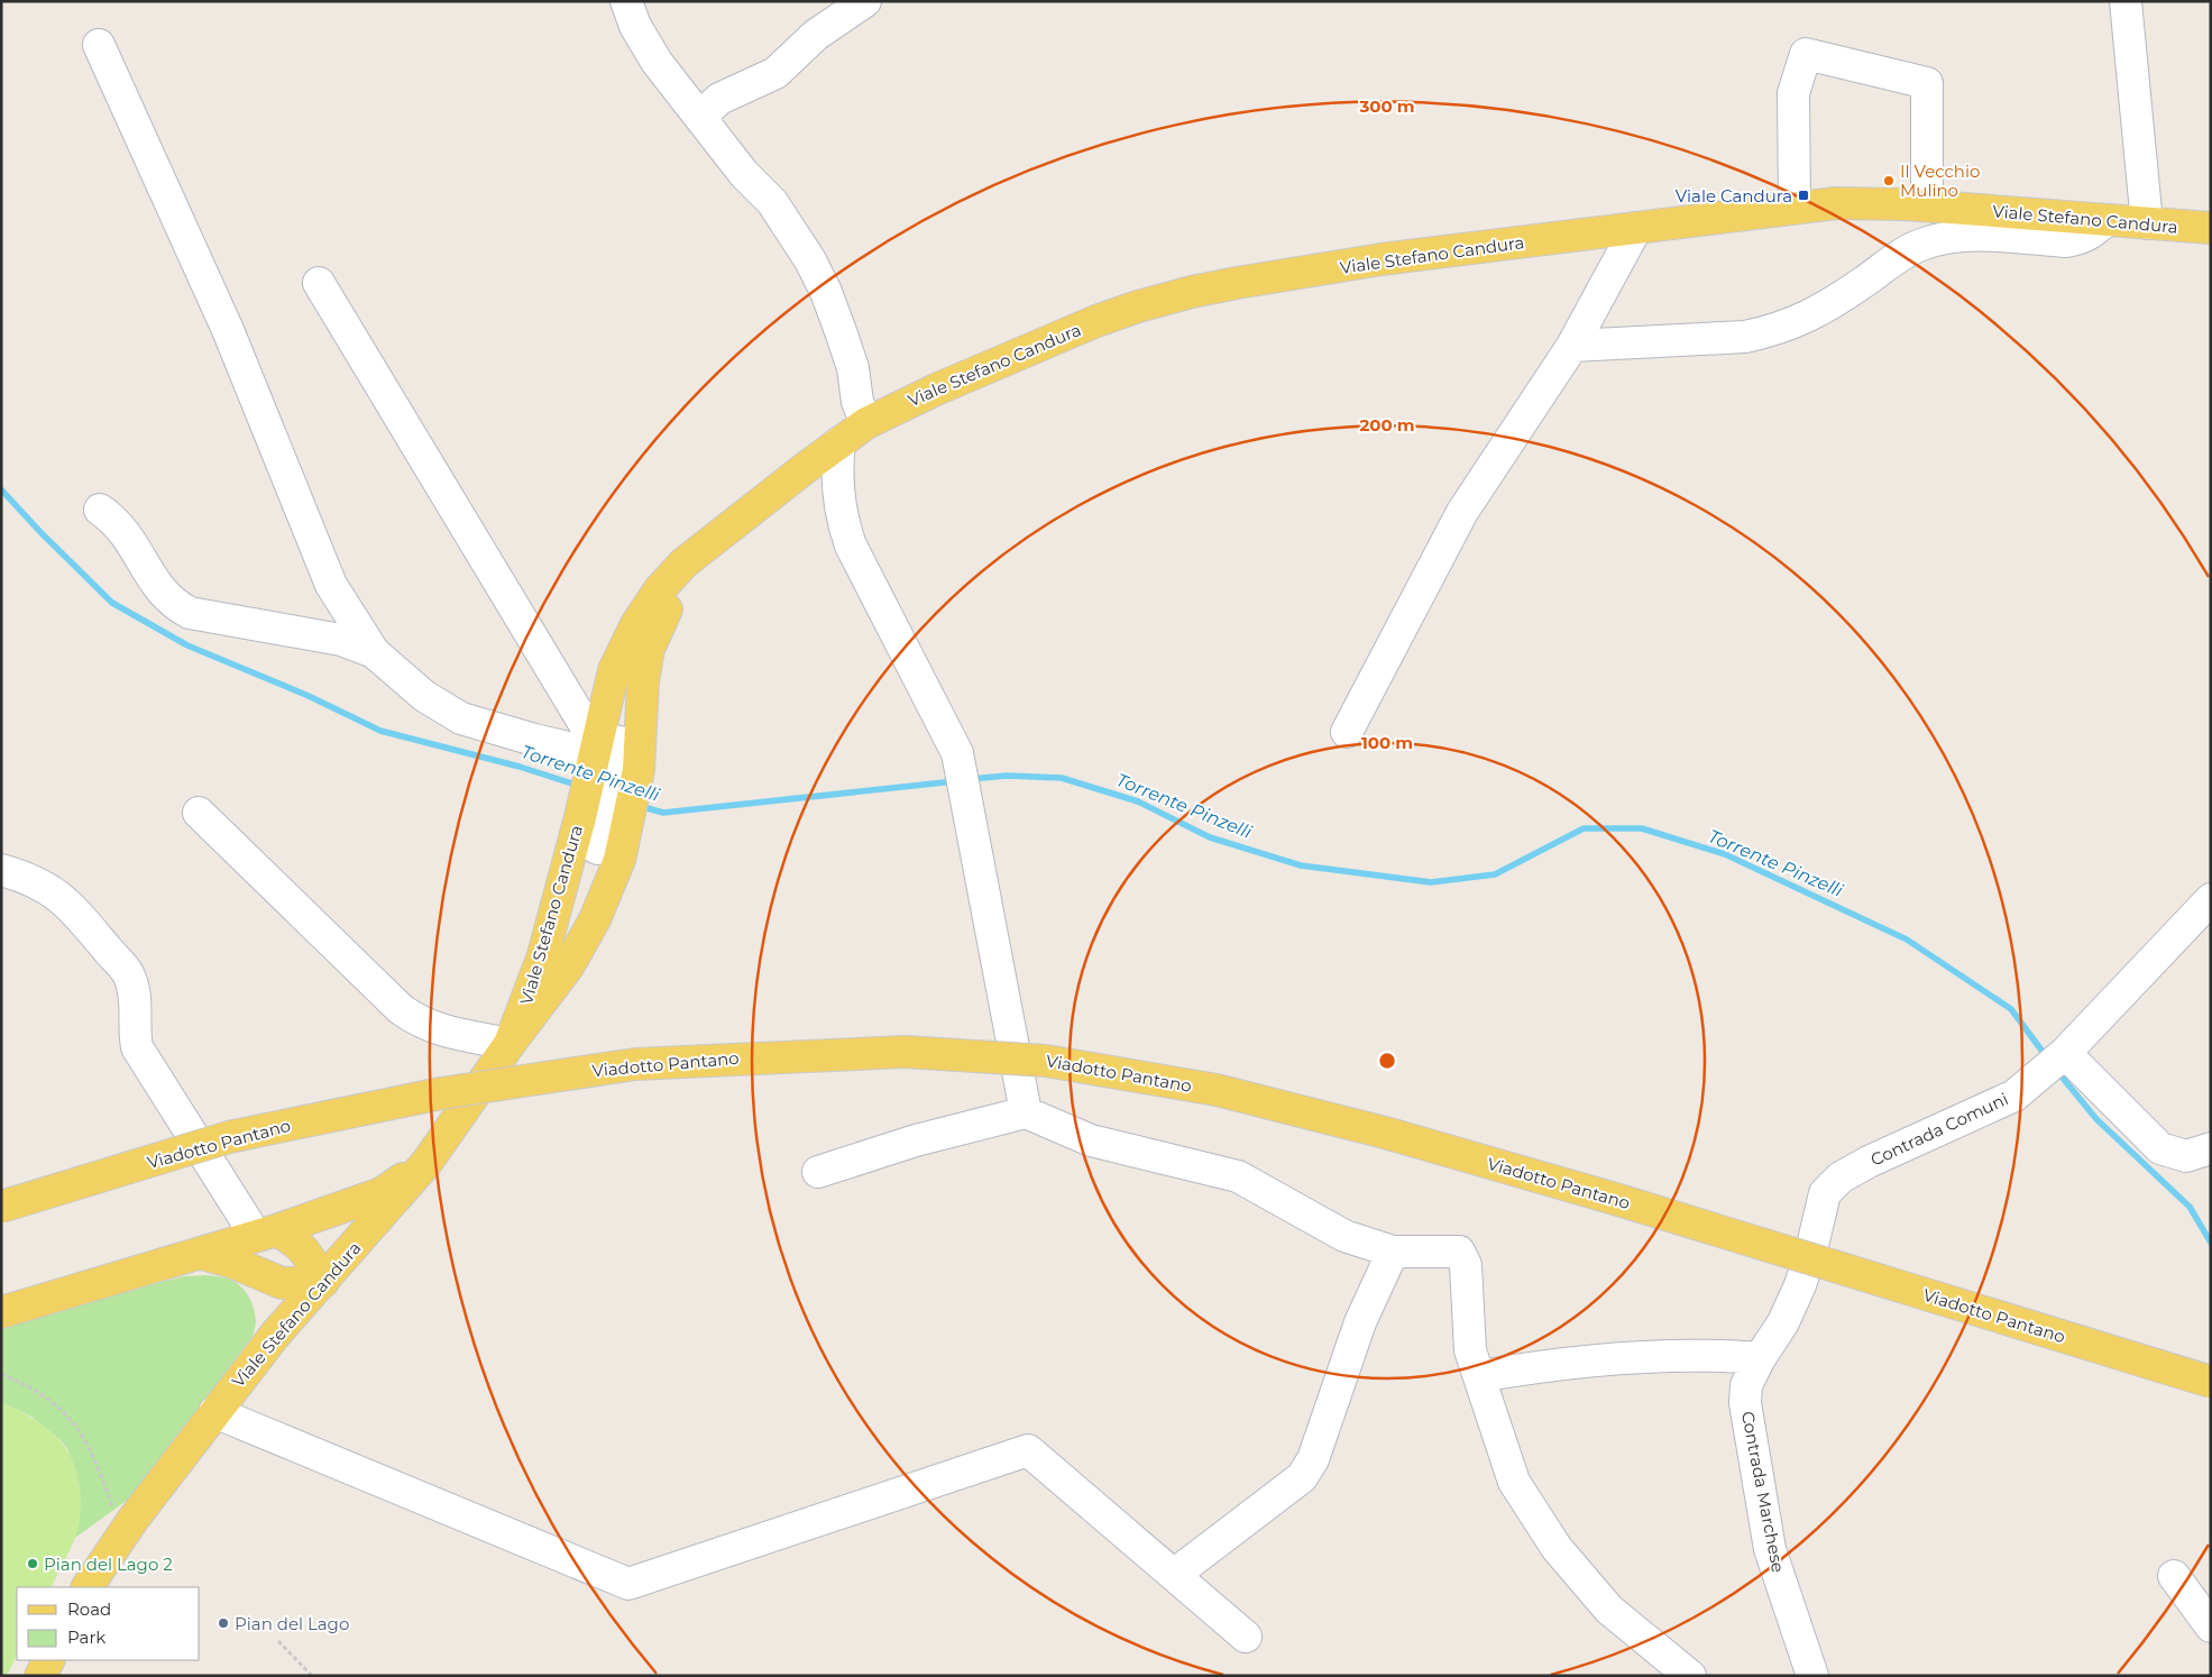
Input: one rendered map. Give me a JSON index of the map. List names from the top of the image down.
{
  "streets": {
    "main road": ["Viale Stefano Candura", "Viadotto Pantano"],
    "street": ["Contrada Comuni", "Contrada Marchese"]
  },
  "crossings": [
    ["Contrada Comuni", "Contrada Marchese"]
  ],
  "water": ["Torrente Pinzelli"],
  "places": {
    "other": ["Il Vecchio Mulino", "Pian del Lago 2", "Pian del Lago"],
    "transit": ["Viale Candura"]
  },
  "legend": ["Road", "Park"],
  "rings": ["300 m", "200 m", "100 m"]
}
